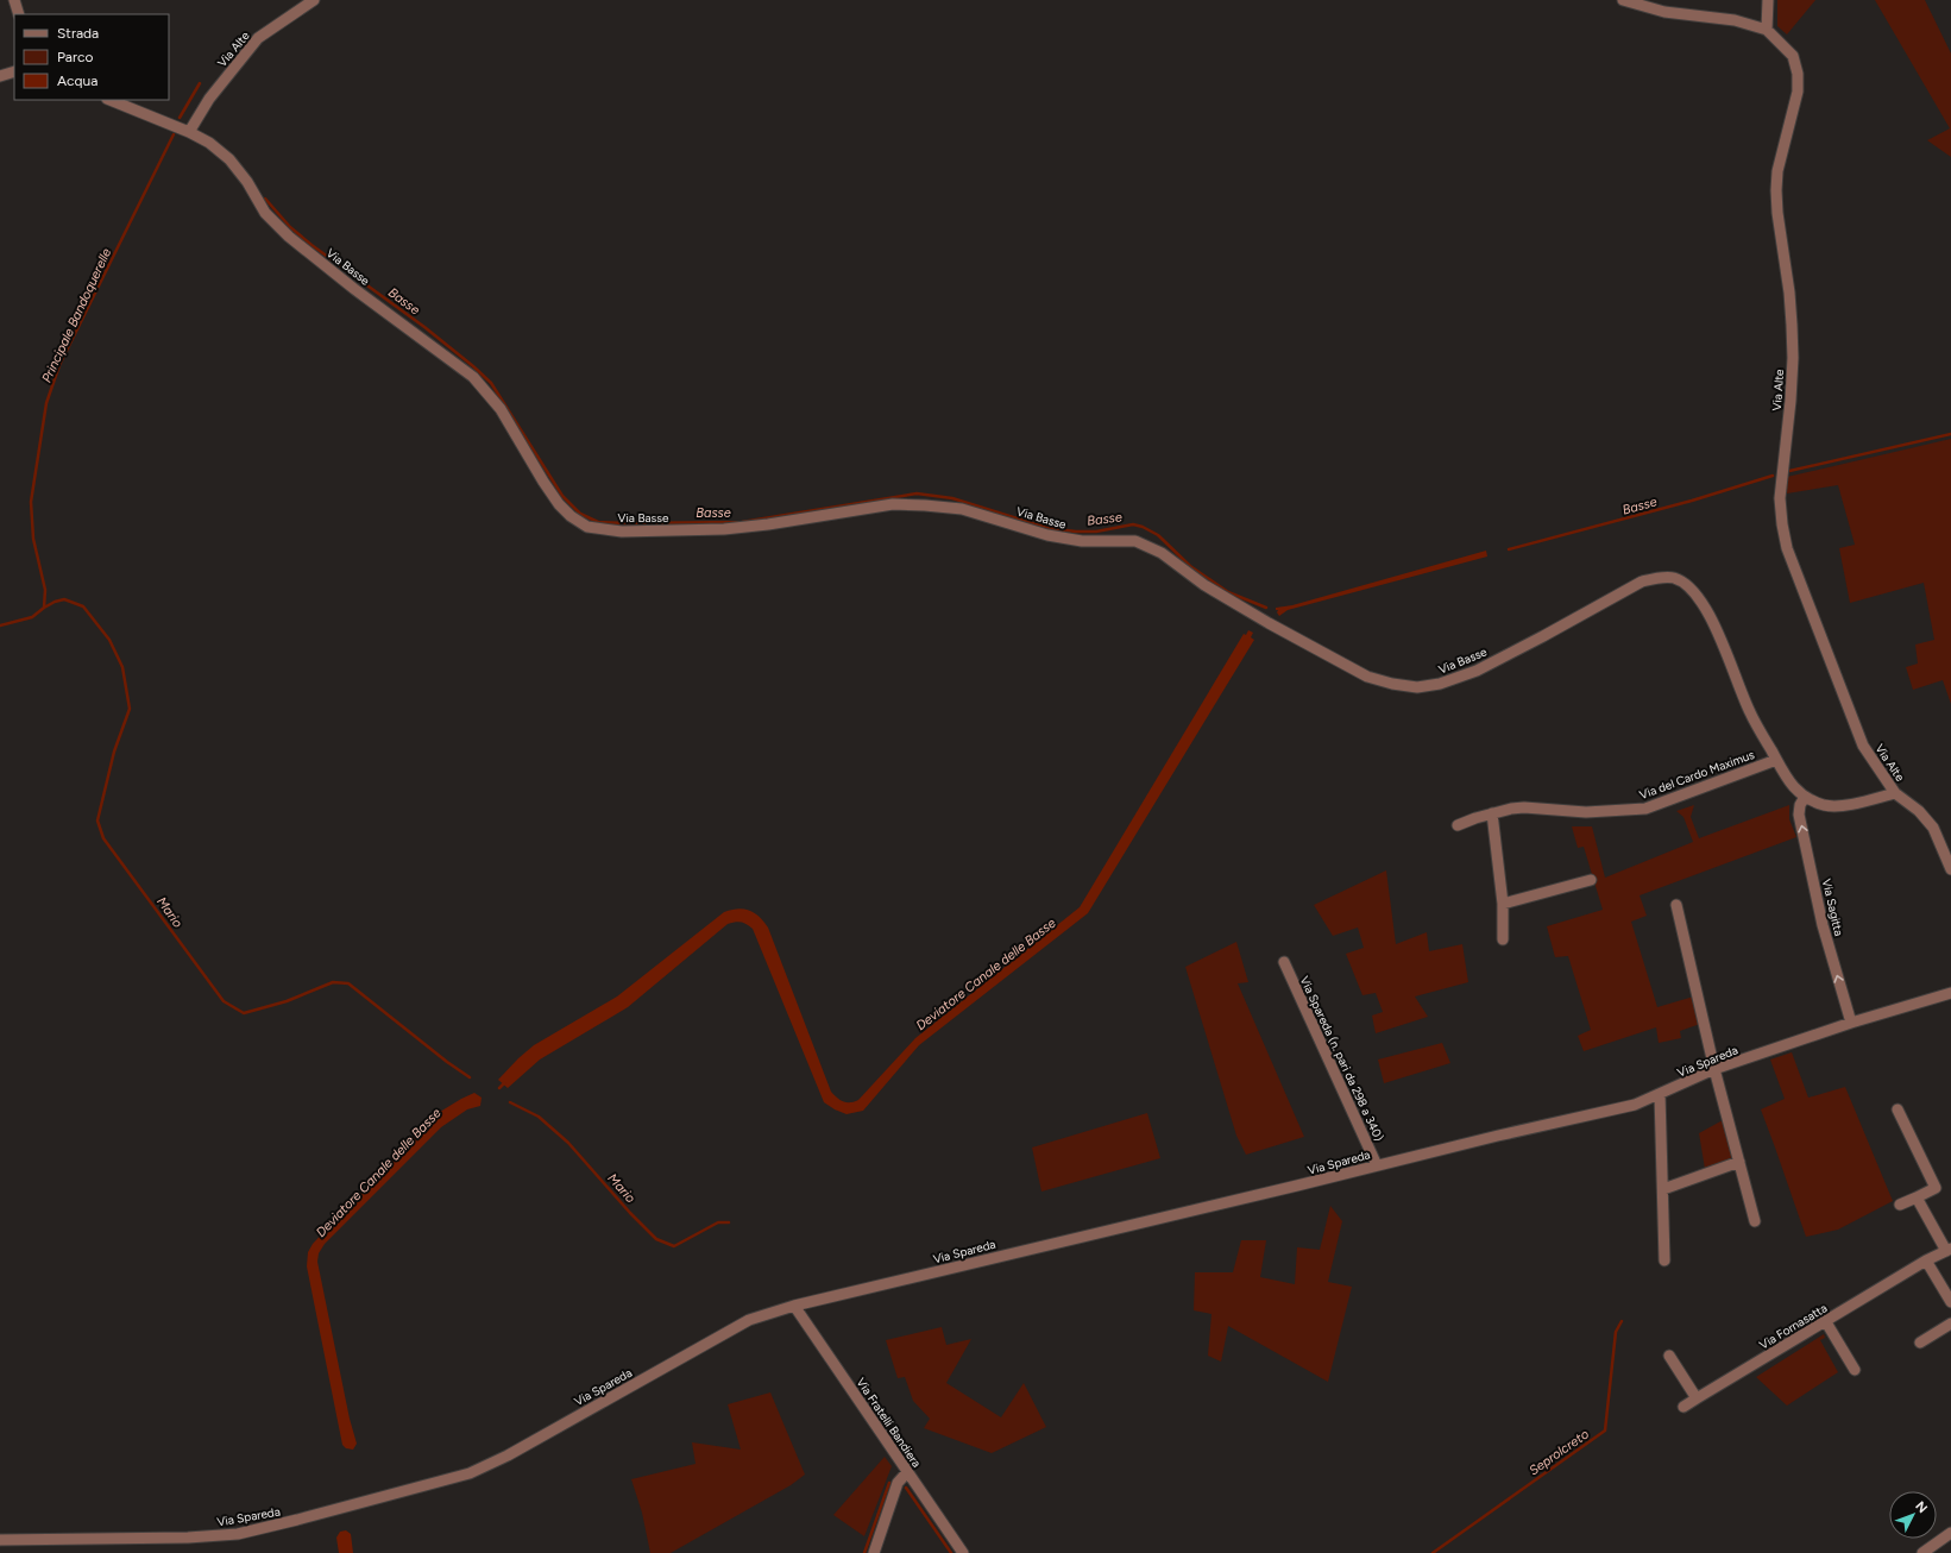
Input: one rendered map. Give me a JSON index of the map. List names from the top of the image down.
{
  "streets": {
    "street": [
      "Via Alte",
      "Via Basse",
      "Via del Cardo Maximus",
      "Via Sagitta",
      "Via Spareda (n. pari da 298 a 340)",
      "Via Spareda",
      "Via Fornasatta",
      "Via Fratelli Bandiera"
    ]
  },
  "crossings": [
    ["Via Alte", "Via Basse"],
    ["Via Basse", "Via del Cardo Maximus"],
    ["Via Basse", "Via Sagitta"],
    ["Via Sagitta", "Via Spareda"],
    ["Via Spareda (n. pari da 298 a 340)", "Via Spareda"],
    ["Via Spareda", "Via Fratelli Bandiera"]
  ],
  "one_way": ["Via Sagitta"],
  "water": [
    "Basse",
    "Principale Bandoquerelle",
    "Mario",
    "Deviatore Canale delle Basse",
    "Seprolcreto"
  ],
  "legend": ["Strada", "Parco", "Acqua"],
  "north": "top right"
}
